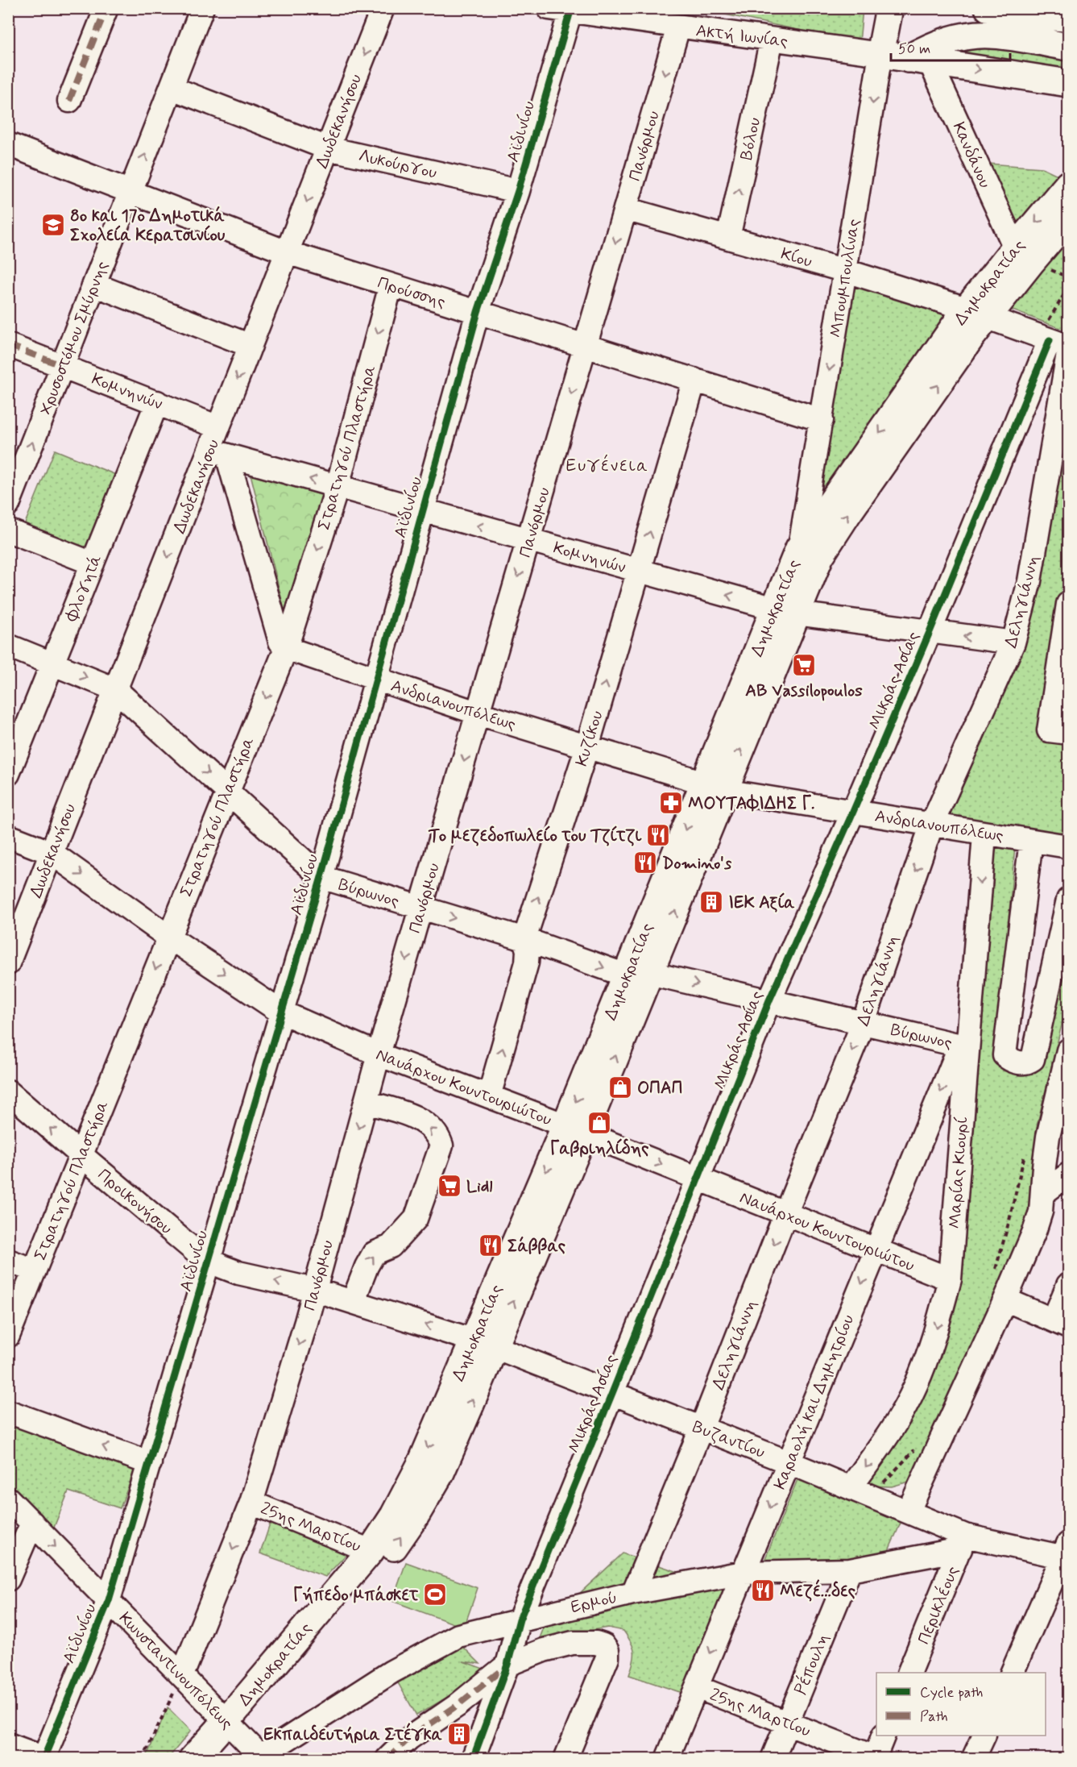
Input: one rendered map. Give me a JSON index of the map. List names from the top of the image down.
{
  "streets": {
    "main road": ["Ακτή Ιωνίας", "Μπουμπουλίνας", "Δημοκρατίας"],
    "street": [
      "Δωδεκανήσου",
      "Αϊδινίου",
      "Βόλου",
      "Πανόρμου",
      "Κανδάνου",
      "Λυκούργου",
      "Κίου",
      "Προύσσης",
      "Χρυσοστόμου Σμύρνης",
      "Κομνηνών",
      "Στρατηγού Πλαστήρα",
      "Φλογητά",
      "Δεληγιάννη",
      "Μικράς Ασίας",
      "Ανδριανουπόλεως",
      "Κυζίκου",
      "Βύρωνος",
      "Ναυάρχου Κουντουριώτου",
      "Μαρίας Κιουρί",
      "Προικονήσου",
      "Καραολή και Δημητρίου",
      "Βυζαντίου",
      "25ης Μαρτίου",
      "Ερμού",
      "Περικλέους",
      "Ρέπουλη",
      "Κωνσταντινουπόλεως"
    ]
  },
  "crossings": [
    ["Ακτή Ιωνίας", "Αϊδινίου"],
    ["Ακτή Ιωνίας", "Βόλου"],
    ["Ακτή Ιωνίας", "Πανόρμου"],
    ["Ακτή Ιωνίας", "Κανδάνου"],
    ["Ακτή Ιωνίας", "Μπουμπουλίνας"],
    ["Δωδεκανήσου", "Λυκούργου"],
    ["Δωδεκανήσου", "Προύσσης"],
    ["Δωδεκανήσου", "Κομνηνών"],
    ["Δωδεκανήσου", "Βύρωνος"],
    ["Δωδεκανήσου", "Ναυάρχου Κουντουριώτου"],
    ["Αϊδινίου", "Λυκούργου"],
    ["Αϊδινίου", "Προύσσης"],
    ["Αϊδινίου", "Κομνηνών"],
    ["Αϊδινίου", "Ανδριανουπόλεως"],
    ["Αϊδινίου", "Βύρωνος"],
    ["Αϊδινίου", "Ναυάρχου Κουντουριώτου"],
    ["Αϊδινίου", "Προικονήσου"],
    ["Αϊδινίου", "Κωνσταντινουπόλεως"],
    ["Βόλου", "Κίου"],
    ["Πανόρμου", "Κίου"],
    ["Πανόρμου", "Προύσσης"],
    ["Πανόρμου", "Κομνηνών"],
    ["Πανόρμου", "Ανδριανουπόλεως"],
    ["Πανόρμου", "Βύρωνος"],
    ["Πανόρμου", "Ναυάρχου Κουντουριώτου"],
    ["Πανόρμου", "Προικονήσου"],
    ["Πανόρμου", "25ης Μαρτίου"],
    ["Πανόρμου", "Κωνσταντινουπόλεως"],
    ["Κανδάνου", "Δημοκρατίας"],
    ["Λυκούργου", "Χρυσοστόμου Σμύρνης"],
    ["Κίου", "Μπουμπουλίνας"],
    ["Κίου", "Δημοκρατίας"],
    ["Κίου", "Μικράς Ασίας"],
    ["Μπουμπουλίνας", "Δημοκρατίας"],
    ["Μπουμπουλίνας", "Προύσσης"],
    ["Δημοκρατίας", "Κομνηνών"],
    ["Δημοκρατίας", "Ανδριανουπόλεως"],
    ["Δημοκρατίας", "Βύρωνος"],
    ["Δημοκρατίας", "Ναυάρχου Κουντουριώτου"],
    ["Δημοκρατίας", "Προικονήσου"],
    ["Δημοκρατίας", "Βυζαντίου"],
    ["Δημοκρατίας", "25ης Μαρτίου"],
    ["Δημοκρατίας", "Κωνσταντινουπόλεως"],
    ["Προύσσης", "Χρυσοστόμου Σμύρνης"],
    ["Προύσσης", "Στρατηγού Πλαστήρα"],
    ["Προύσσης", "Κυζίκου"],
    ["Χρυσοστόμου Σμύρνης", "Κομνηνών"],
    ["Κομνηνών", "Στρατηγού Πλαστήρα"],
    ["Κομνηνών", "Φλογητά"],
    ["Κομνηνών", "Δεληγιάννη"],
    ["Κομνηνών", "Μικράς Ασίας"],
    ["Κομνηνών", "Κυζίκου"],
    ["Στρατηγού Πλαστήρα", "Ανδριανουπόλεως"],
    ["Στρατηγού Πλαστήρα", "Βύρωνος"],
    ["Στρατηγού Πλαστήρα", "Ναυάρχου Κουντουριώτου"],
    ["Στρατηγού Πλαστήρα", "Προικονήσου"],
    ["Φλογητά", "Βύρωνος"],
    ["Δεληγιάννη", "Ανδριανουπόλεως"],
    ["Δεληγιάννη", "Βύρωνος"],
    ["Δεληγιάννη", "Ναυάρχου Κουντουριώτου"],
    ["Δεληγιάννη", "Βυζαντίου"],
    ["Δεληγιάννη", "Ερμού"],
    ["Μικράς Ασίας", "Ανδριανουπόλεως"],
    ["Μικράς Ασίας", "Βύρωνος"],
    ["Μικράς Ασίας", "Ναυάρχου Κουντουριώτου"],
    ["Μικράς Ασίας", "Βυζαντίου"],
    ["Μικράς Ασίας", "Ερμού"],
    ["Ανδριανουπόλεως", "Κυζίκου"],
    ["Ανδριανουπόλεως", "Μαρίας Κιουρί"],
    ["Κυζίκου", "Βύρωνος"],
    ["Κυζίκου", "Ναυάρχου Κουντουριώτου"],
    ["Βύρωνος", "Μαρίας Κιουρί"],
    ["Βύρωνος", "Καραολή και Δημητρίου"],
    ["Ναυάρχου Κουντουριώτου", "Μαρίας Κιουρί"],
    ["Ναυάρχου Κουντουριώτου", "Καραολή και Δημητρίου"],
    ["Μαρίας Κιουρί", "Καραολή και Δημητρίου"],
    ["Μαρίας Κιουρί", "Βυζαντίου"],
    ["Προικονήσου", "Βυζαντίου"],
    ["Καραολή και Δημητρίου", "Βυζαντίου"],
    ["Καραολή και Δημητρίου", "25ης Μαρτίου"],
    ["Καραολή και Δημητρίου", "Ερμού"],
    ["Βυζαντίου", "Ερμού"],
    ["Βυζαντίου", "Περικλέους"],
    ["25ης Μαρτίου", "Ρέπουλη"],
    ["Ερμού", "Περικλέους"],
    ["Ερμού", "Ρέπουλη"],
    ["Ερμού", "Κωνσταντινουπόλεως"]
  ],
  "one_way": [
    "Δωδεκανήσου",
    "Βόλου",
    "Πανόρμου",
    "Μπουμπουλίνας",
    "Χρυσοστόμου Σμύρνης",
    "Κομνηνών",
    "Στρατηγού Πλαστήρα",
    "Δεληγιάννη",
    "Κυζίκου",
    "Βύρωνος",
    "Ναυάρχου Κουντουριώτου",
    "Προικονήσου"
  ],
  "districts": ["Ευγένεια"],
  "places": {
    "school or university": ["8ο και 17ο Δημοτικά Σχολεία Κερατσινίου"],
    "supermarket": ["AB Vassilopoulos", "Lidl"],
    "pharmacy": ["ΜΟΥΤΑΦΙΔΗΣ Γ."],
    "restaurant": [
      "Το μεζεδοπωλείο του Τζίτζι",
      "Domino's",
      "Σάββας",
      "Μεζέ...δες"
    ],
    "building": ["ΙΕΚ Αξία", "Εκπαιδευτήρια Στέγκα"],
    "shop": ["ΟΠΑΠ", "Γαβριηλίδης"],
    "sports": ["Γήπεδο μπάσκετ"]
  },
  "legend": ["Cycle path", "Path"],
  "scale_bar": "50 m"
}
